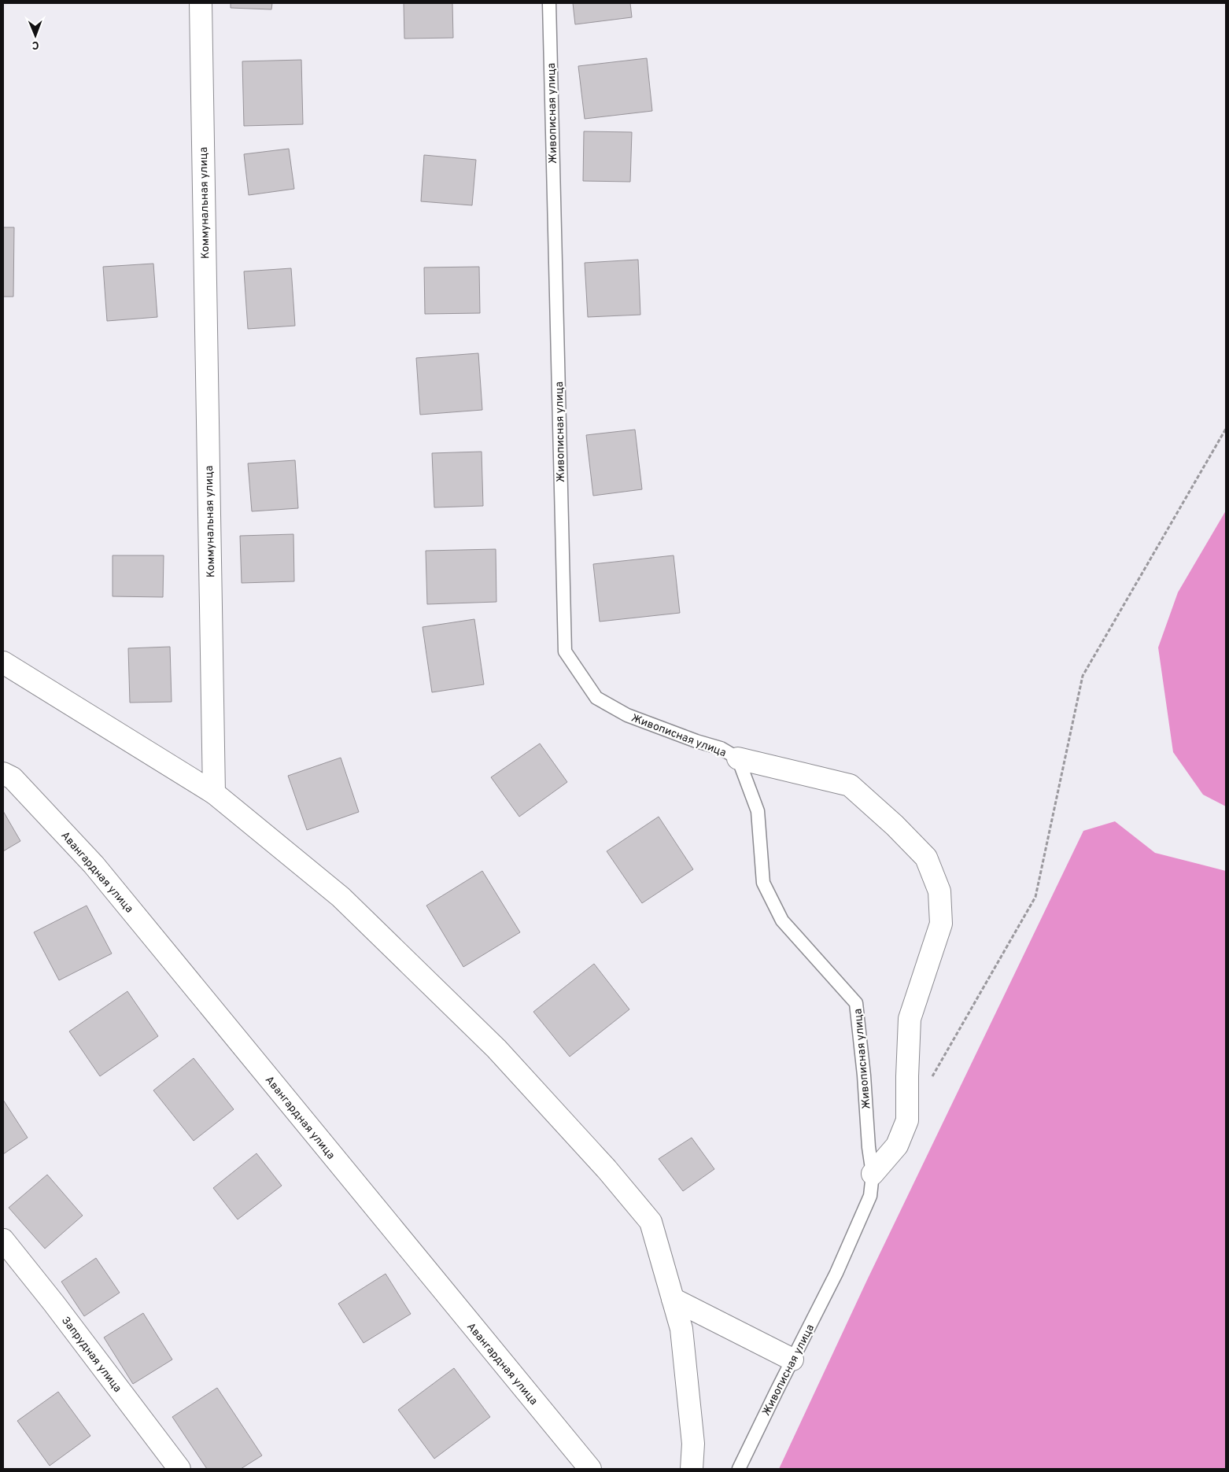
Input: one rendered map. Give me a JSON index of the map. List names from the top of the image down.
{
  "streets": {
    "street": ["Коммунальная улица", "Авангардная улица", "Запрудная улица"],
    "lane": ["Живописная улица"]
  },
  "north": "bottom"
}
